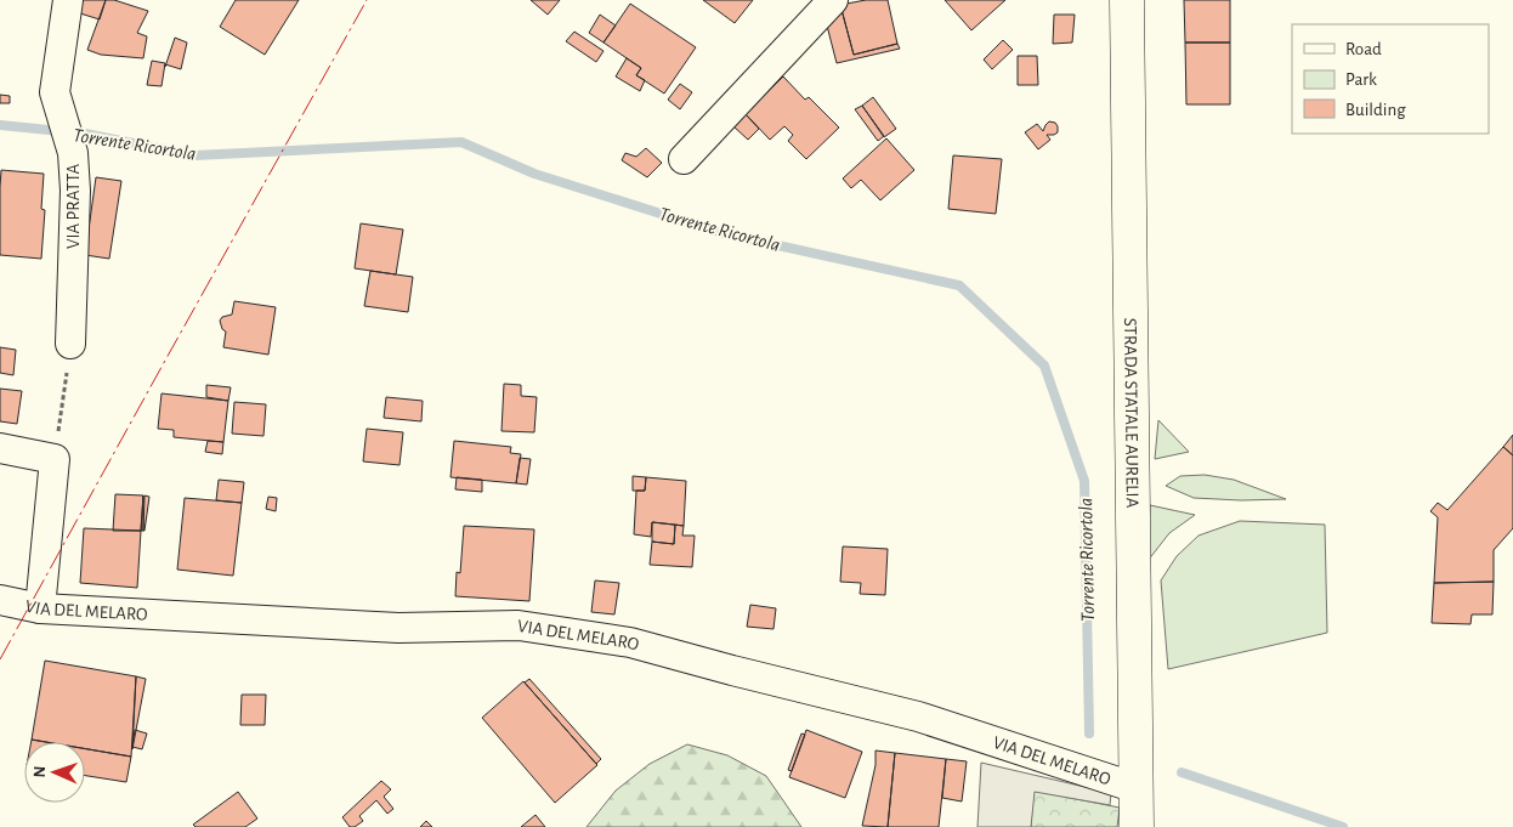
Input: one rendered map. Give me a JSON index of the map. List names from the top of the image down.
{
  "streets": {
    "main road": ["STRADA STATALE AURELIA"],
    "street": ["VIA PRATTA", "VIA DEL MELARO"]
  },
  "crossings": [
    ["STRADA STATALE AURELIA", "VIA DEL MELARO"]
  ],
  "water": ["Torrente Ricortola"],
  "legend": ["Road", "Park", "Building"],
  "north": "left"
}
